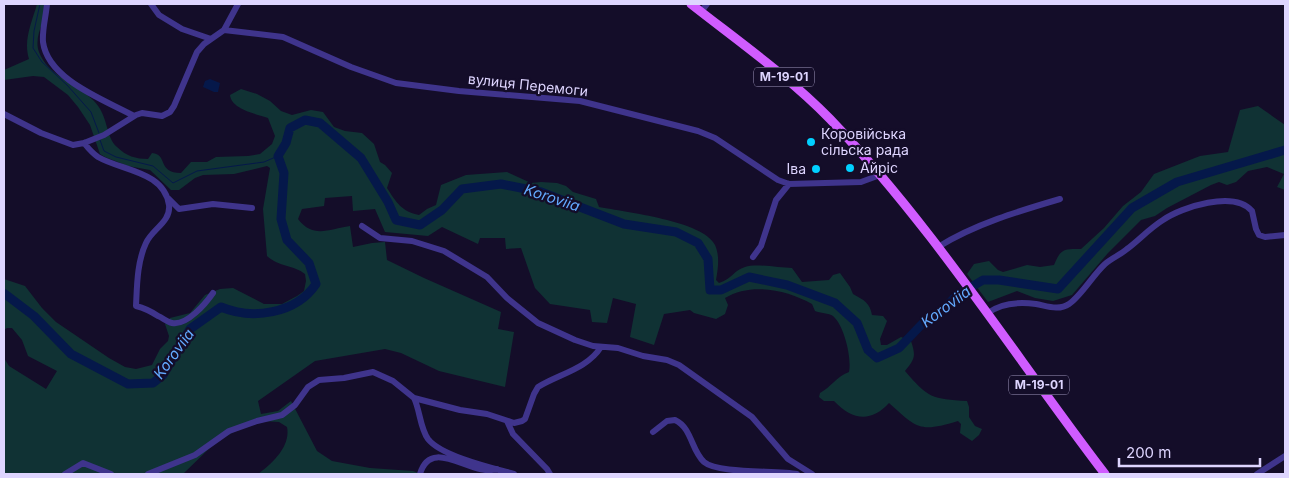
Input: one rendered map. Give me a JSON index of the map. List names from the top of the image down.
{
  "streets": {
    "main road": ["М-19-01"],
    "street": ["вулиця Перемоги"]
  },
  "crossings": [
    ["М-19-01", "вулиця Перемоги"]
  ],
  "water": ["Koroviia"],
  "places": ["Коровійська сільска рада", "Айріс", "Іва"],
  "scale_bar": "200 m"
}
